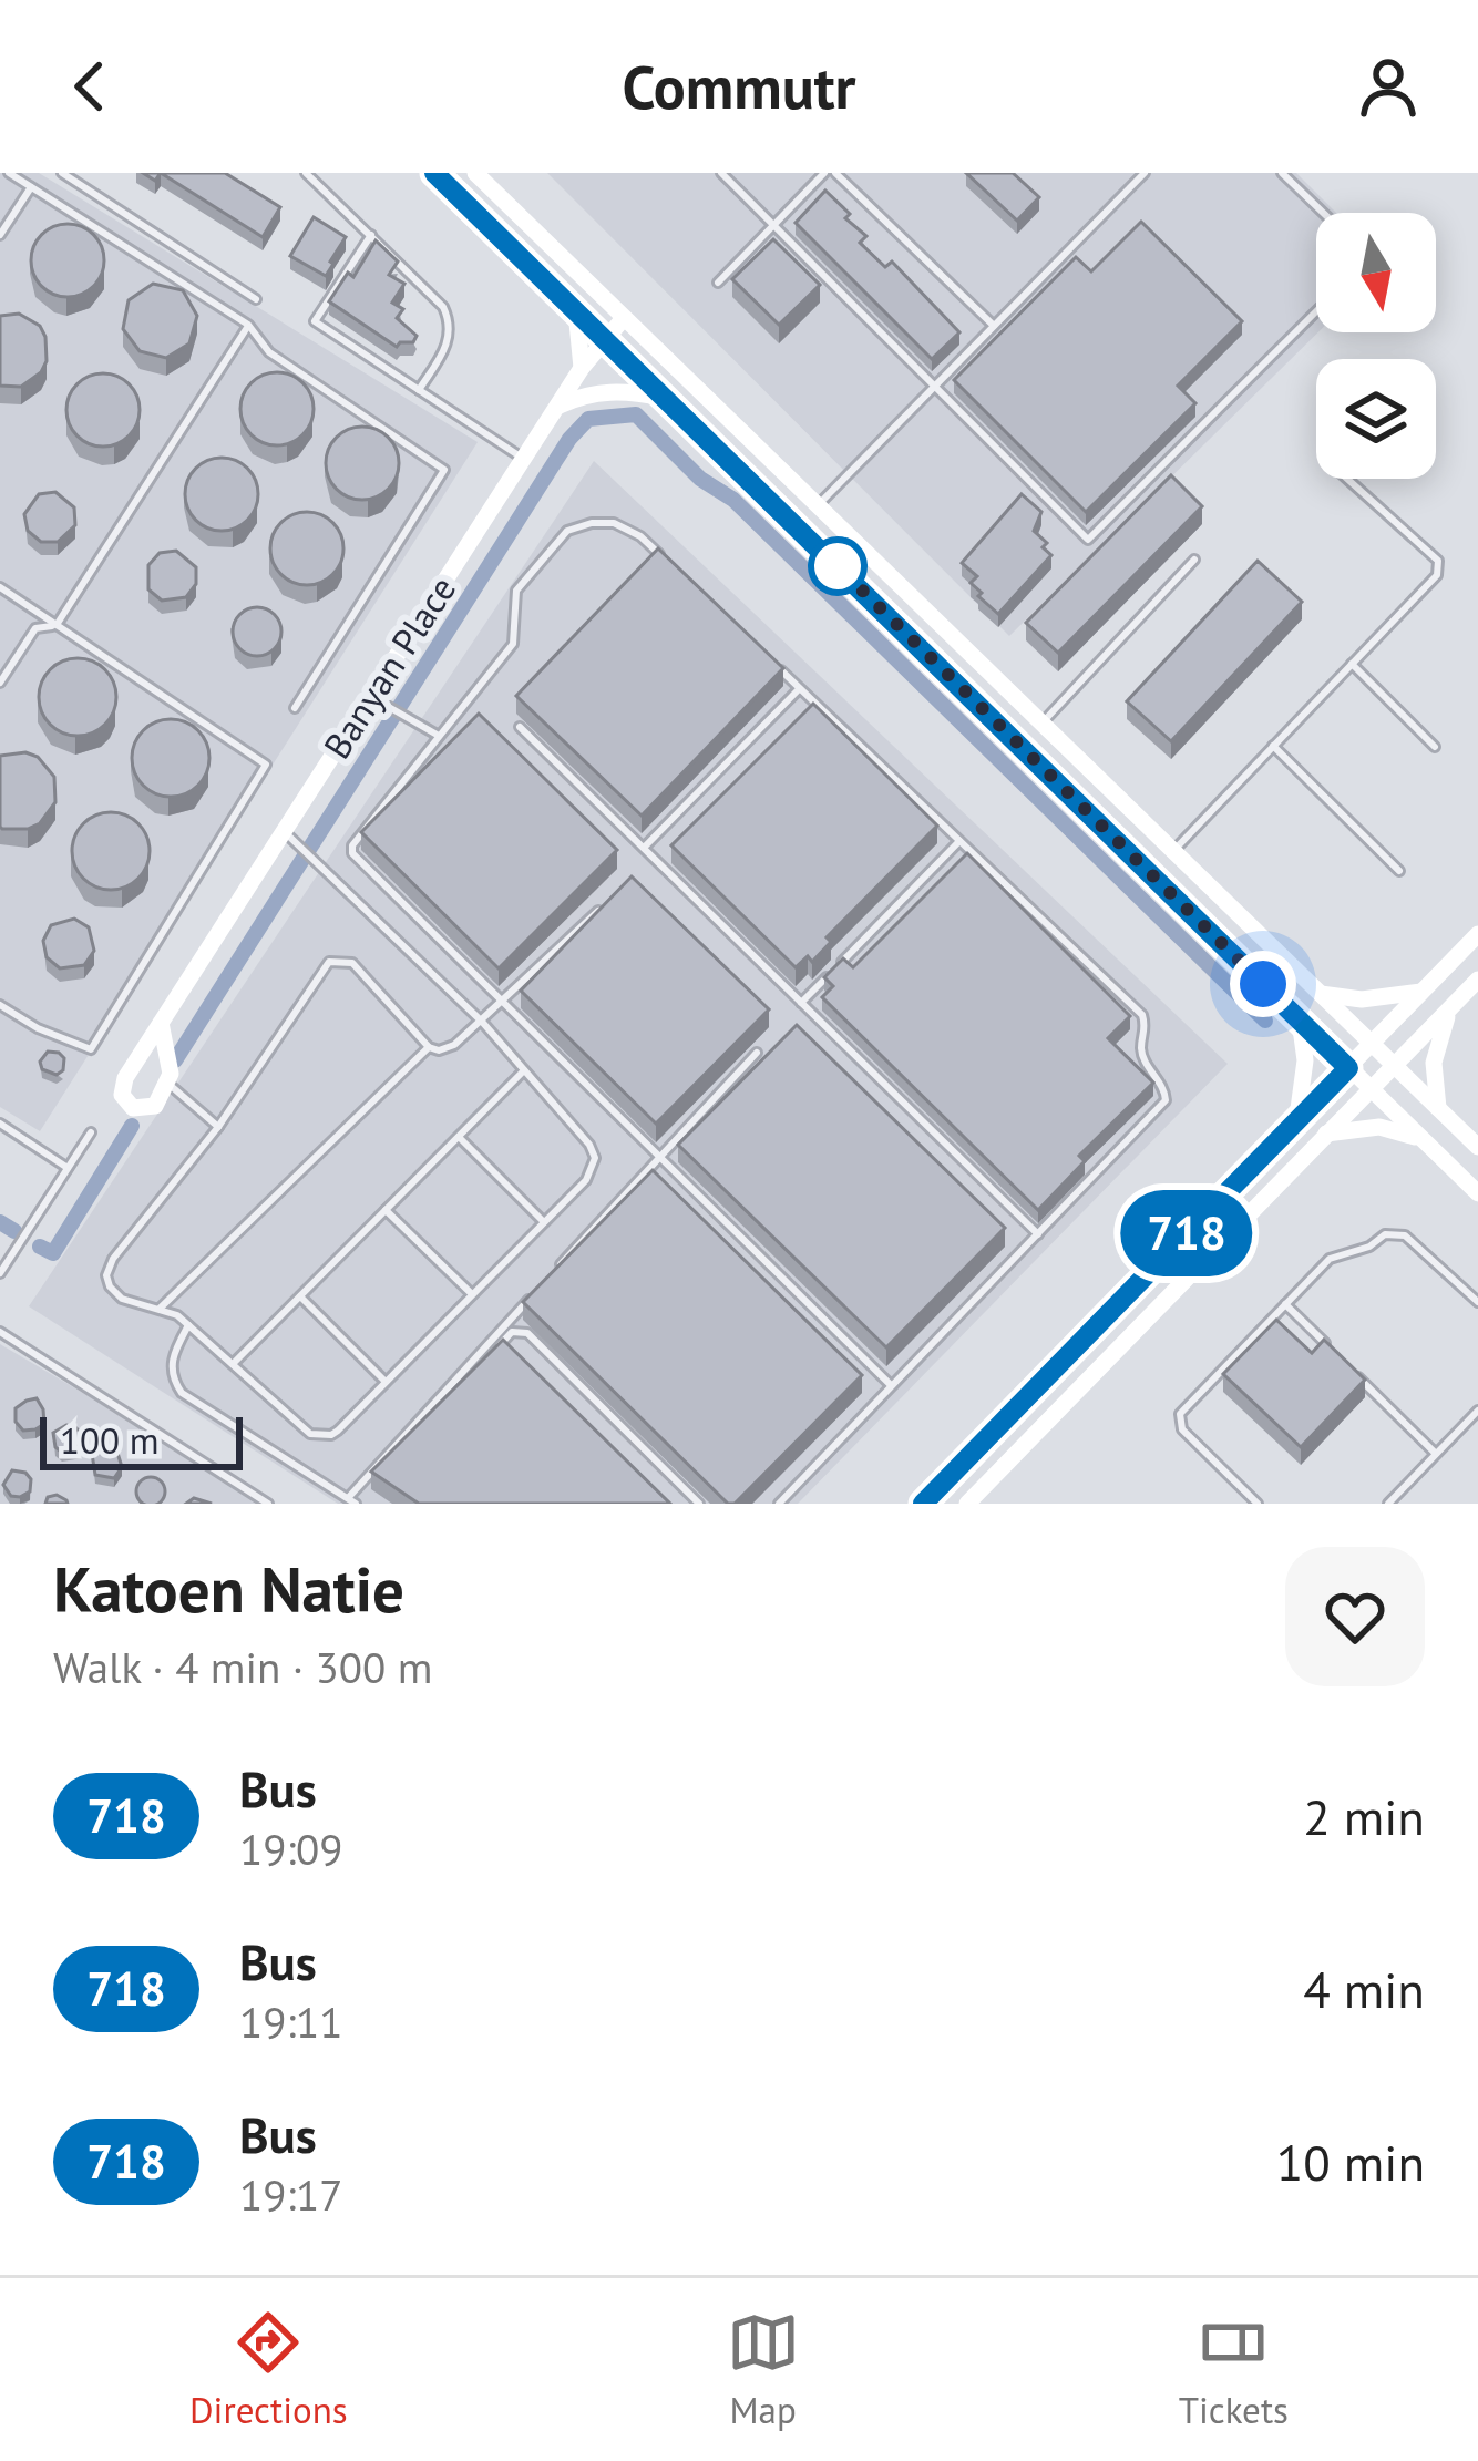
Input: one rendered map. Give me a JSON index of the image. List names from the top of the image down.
{
  "streets": {
    "street": ["Banyan Place"]
  },
  "lines": ["bus line 718"],
  "scale_bar": "100 m",
  "north": "bottom",
  "page": {
    "header": "Commutr",
    "on_map": "718",
    "scale": "100 m",
    "heading": ["Katoen Natie", "Walk · 4 min · 300 m"],
    "list": [
      {
        "mark": "718",
        "name": "Bus",
        "note": "19:09",
        "value": "2 min"
      },
      {
        "mark": "718",
        "name": "Bus",
        "note": "19:11",
        "value": "4 min"
      },
      {
        "mark": "718",
        "name": "Bus",
        "note": "19:17",
        "value": "10 min"
      }
    ],
    "tabs": ["Directions", "Map", "Tickets"]
  }
}
